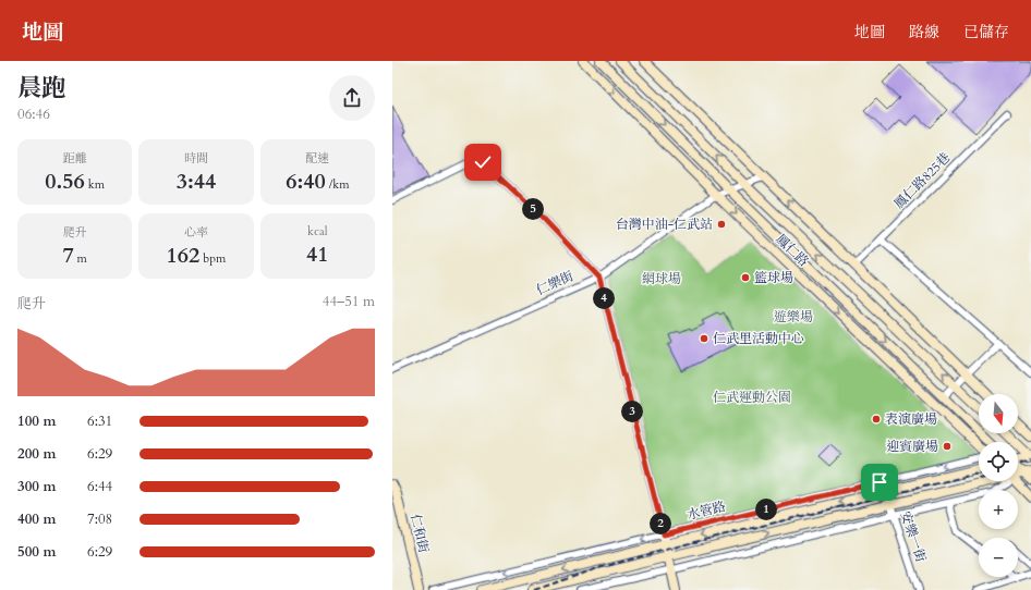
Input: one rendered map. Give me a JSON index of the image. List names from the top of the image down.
{
  "streets": {
    "main road": ["鳳仁路", "水管路", "仁和街"],
    "street": ["鳳仁路825巷", "仁樂街", "安樂一街"]
  },
  "crossings": [
    ["鳳仁路", "仁樂街"],
    ["水管路", "安樂一街"]
  ],
  "parks": ["網球場", "遊樂場", "仁武運動公園"],
  "places": [
    "台灣中油-仁武站",
    "籃球場",
    "仁武里活動中心",
    "表演廣場",
    "迎賓廣場"
  ],
  "north": "bottom",
  "page": {
    "header": "地圖",
    "nav": ["地圖", "路線", "已儲存"],
    "heading": ["晨跑", "06:46"],
    "stats": [
      ["距離", "0.56 km"],
      ["時間", "3:44"],
      ["配速", "6:40 /km"],
      ["爬升", "7 m"],
      ["心率", "162 bpm"],
      ["kcal", "41"]
    ],
    "pins": [
      "5",
      "4",
      "3",
      "1",
      "2"
    ],
    "chart": ["爬升", "44–51 m"],
    "map_buttons": ["+", "−"],
    "list": [
      {
        "name": "100 m",
        "note": "6:31"
      },
      {
        "name": "200 m",
        "note": "6:29"
      },
      {
        "name": "300 m",
        "note": "6:44"
      },
      {
        "name": "400 m",
        "note": "7:08"
      },
      {
        "name": "500 m",
        "note": "6:29"
      }
    ]
  }
}
